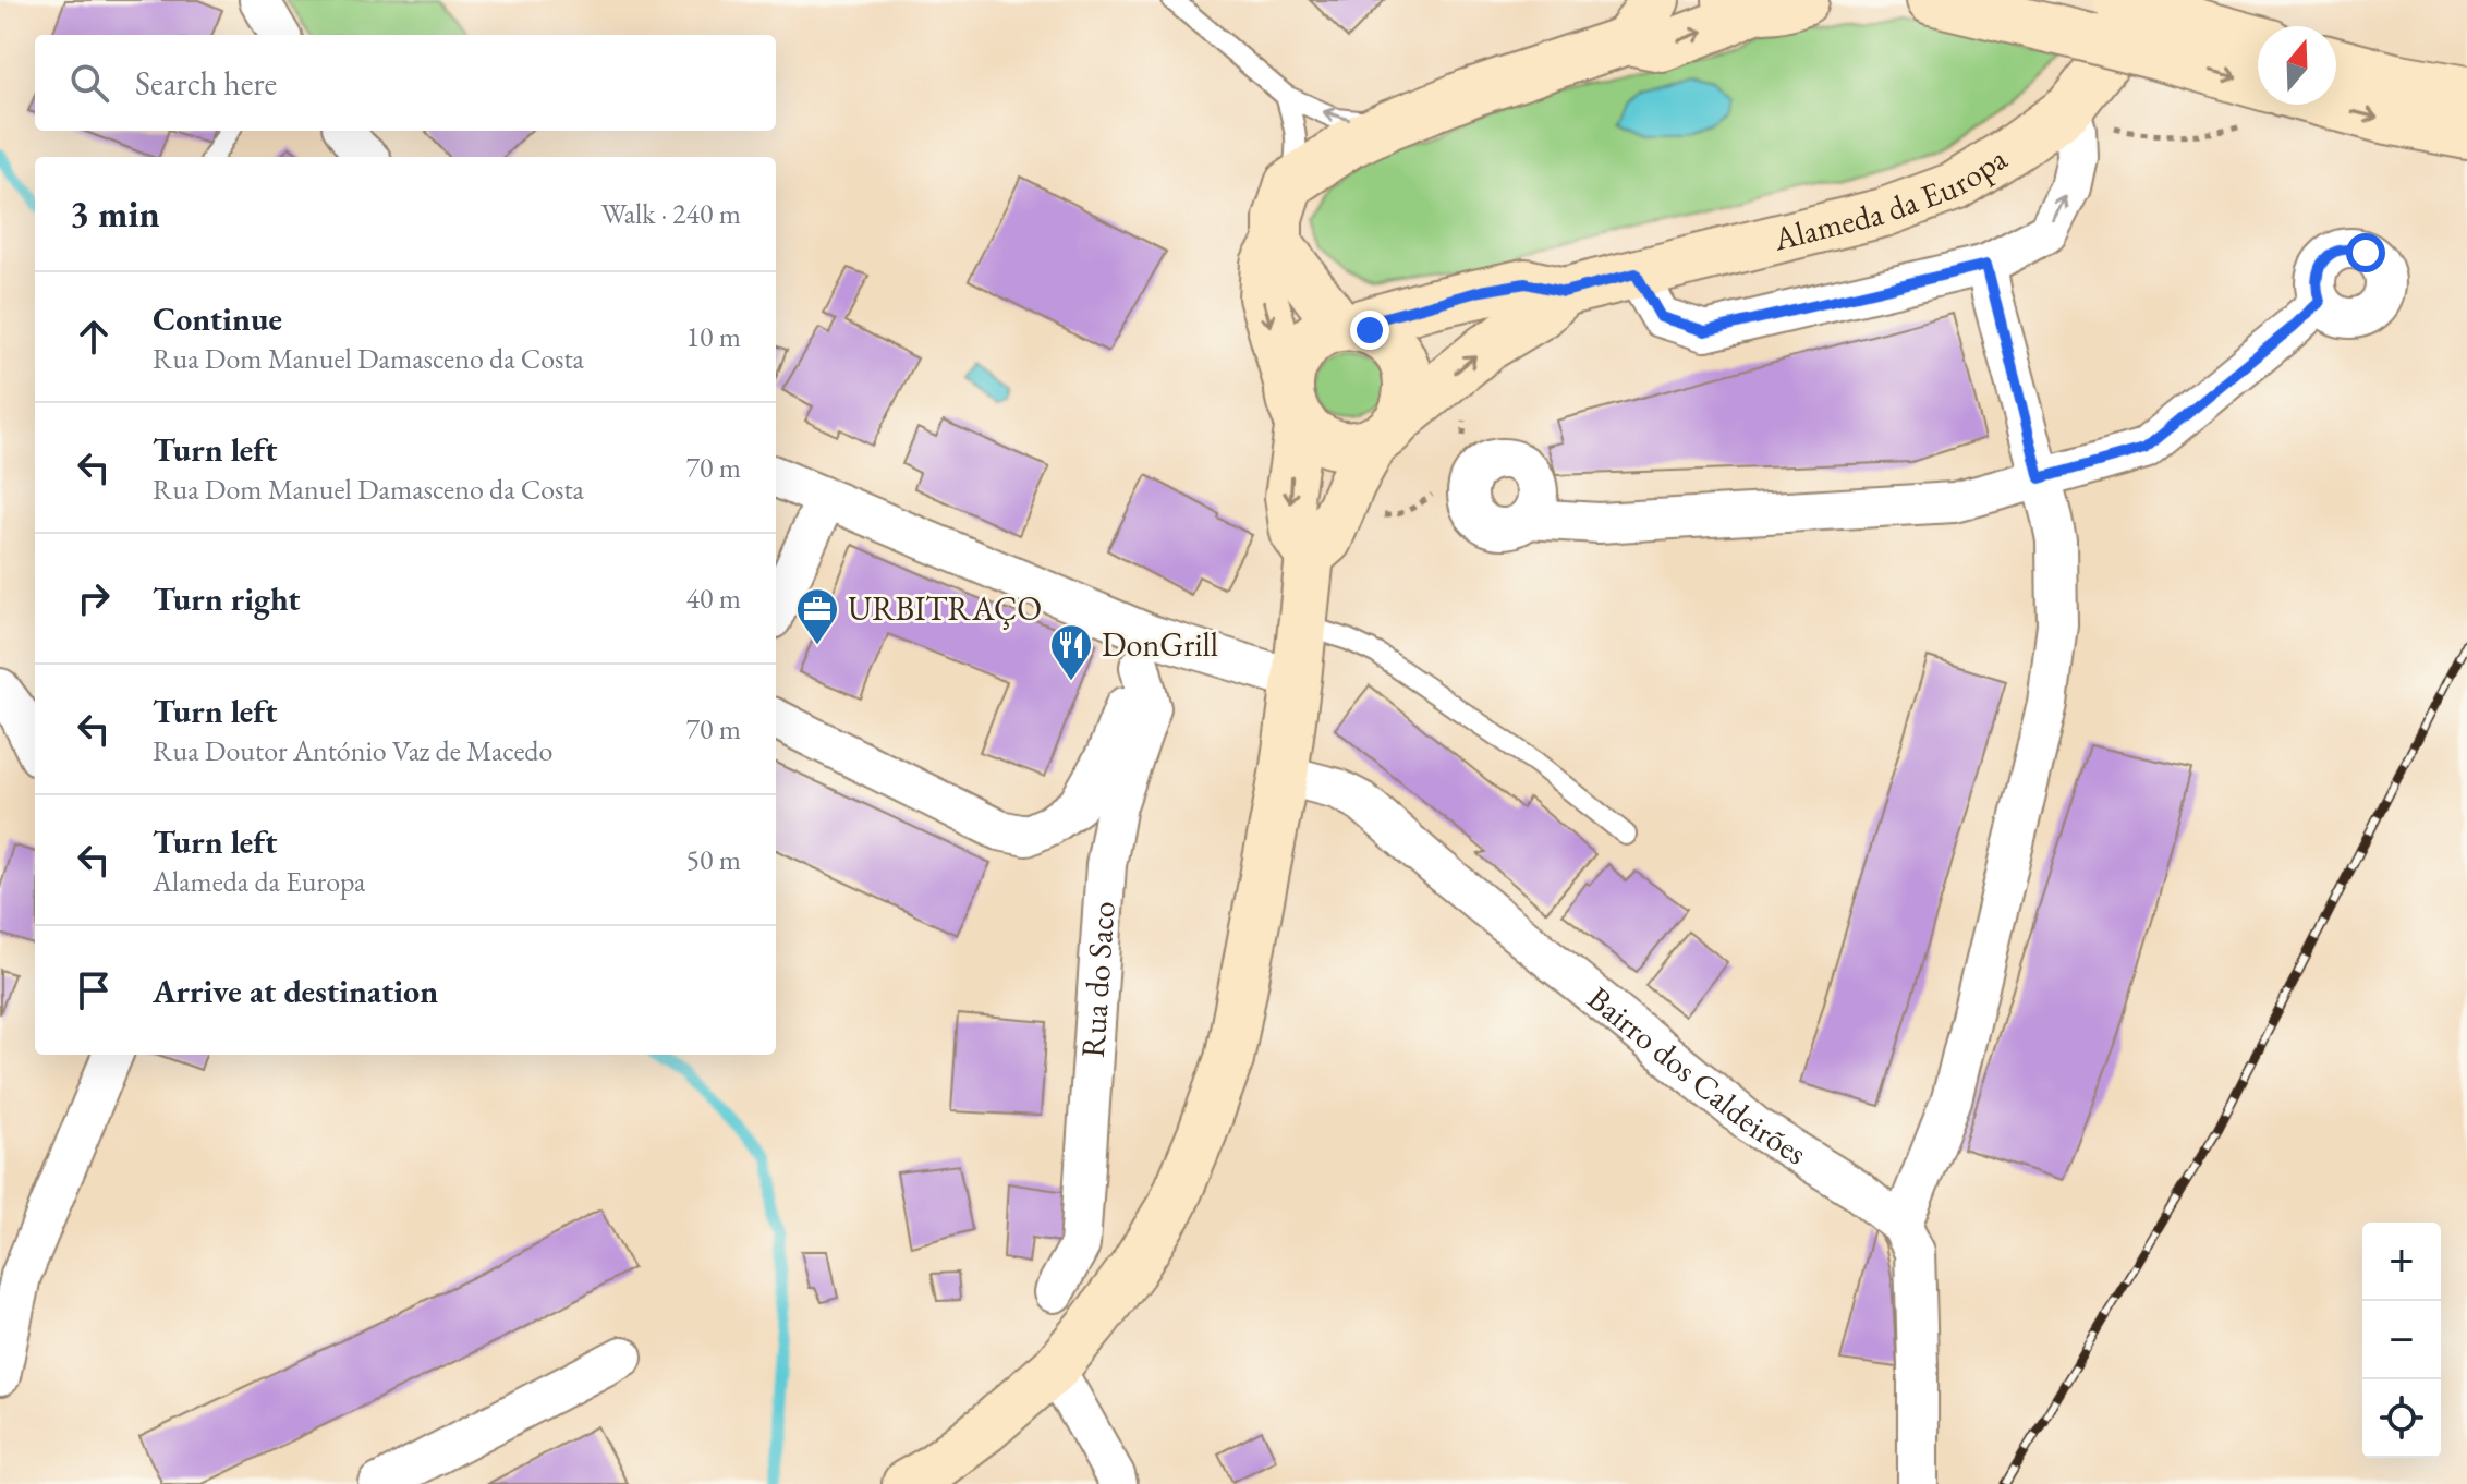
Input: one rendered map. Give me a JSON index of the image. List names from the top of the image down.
{
  "streets": {
    "main road": ["Alameda da Europa"],
    "street": ["Rua do Saco", "Bairro dos Caldeirões"]
  },
  "places": {
    "office": ["URBITRAÇO"],
    "restaurant": ["DonGrill"]
  },
  "north": "top",
  "page": {
    "search": "Search here",
    "heading": ["3 min", "Walk · 240 m"],
    "list": [
      ["Continue", "Rua Dom Manuel Damasceno da Costa", "10 m"],
      ["Turn left", "Rua Dom Manuel Damasceno da Costa", "70 m"],
      ["Turn right", "40 m"],
      ["Turn left", "Rua Doutor António Vaz de Macedo", "70 m"],
      ["Turn left", "Alameda da Europa", "50 m"],
      "Arrive at destination"
    ],
    "map_buttons": ["+", "−"]
  }
}
